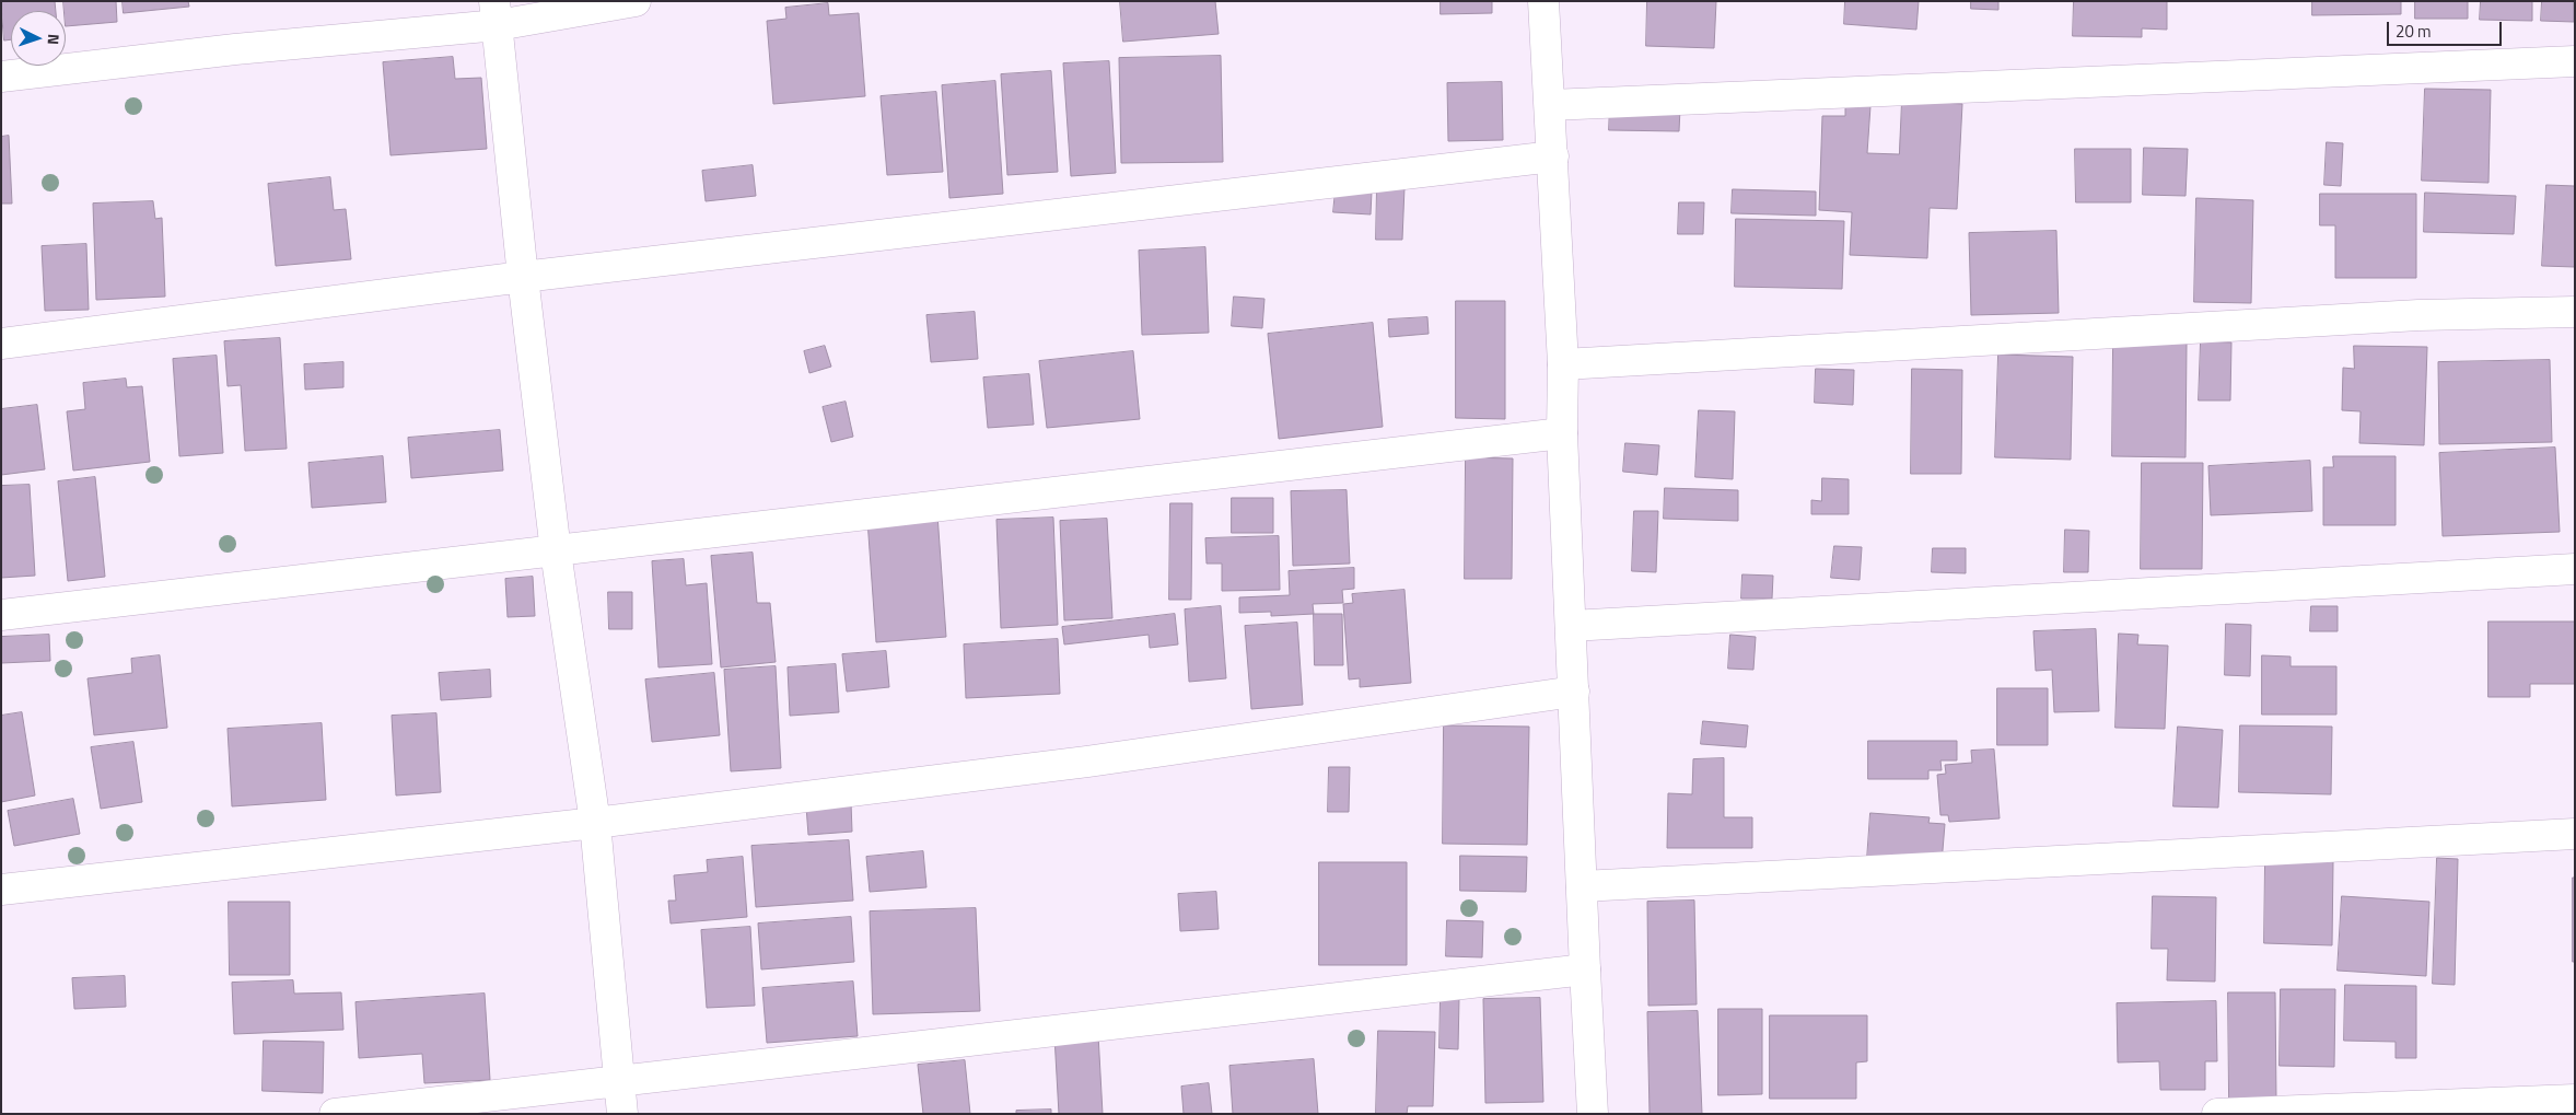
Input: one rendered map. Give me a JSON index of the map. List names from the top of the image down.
{
  "scale_bar": "20 m",
  "north": "right"
}
